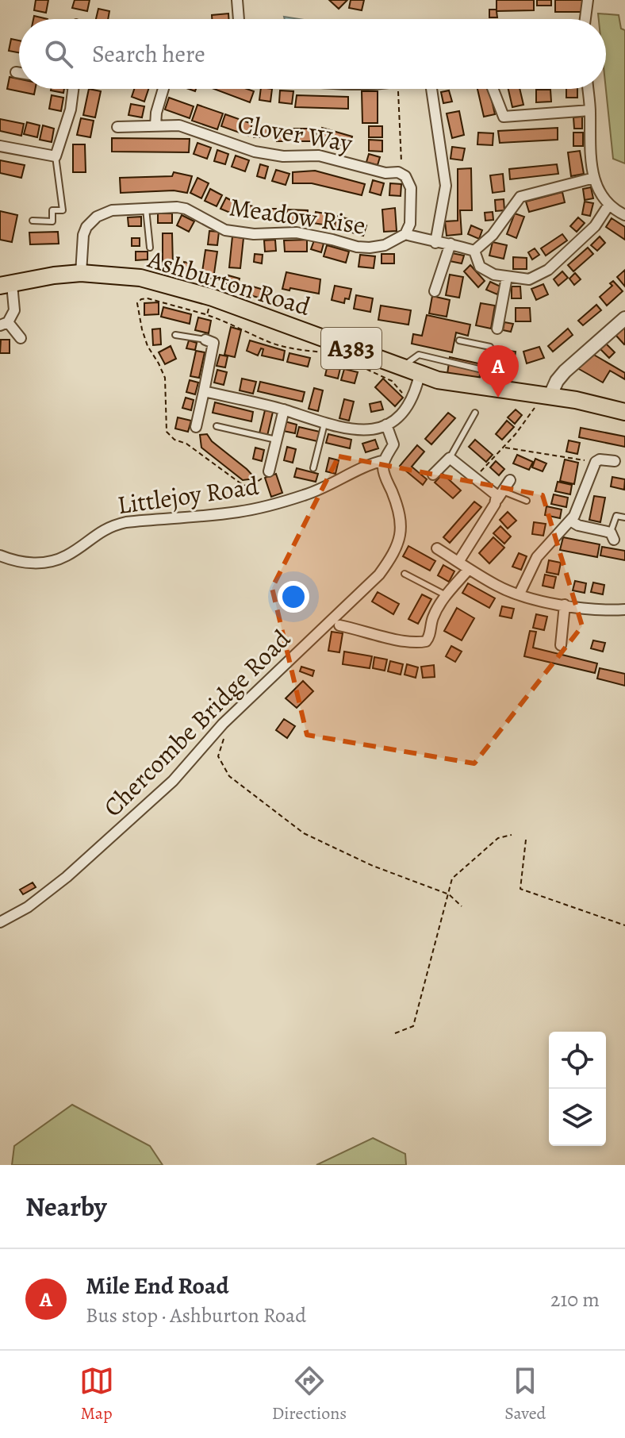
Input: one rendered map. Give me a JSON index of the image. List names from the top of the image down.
{
  "streets": {
    "main road": ["Ashburton Road", "A383"],
    "street": [
      "Clover Way",
      "Meadow Rise",
      "Littlejoy Road",
      "Chercombe Bridge Road"
    ]
  },
  "crossings": [
    ["Meadow Rise", "Ashburton Road"],
    ["Littlejoy Road", "Chercombe Bridge Road"]
  ],
  "page": {
    "search": "Search here",
    "pins": "A",
    "heading": "Nearby",
    "list": [
      {
        "mark": "A",
        "name": "Mile End Road",
        "note": "Bus stop · Ashburton Road",
        "value": "210 m"
      }
    ],
    "nav": ["Map", "Directions", "Saved"]
  }
}
